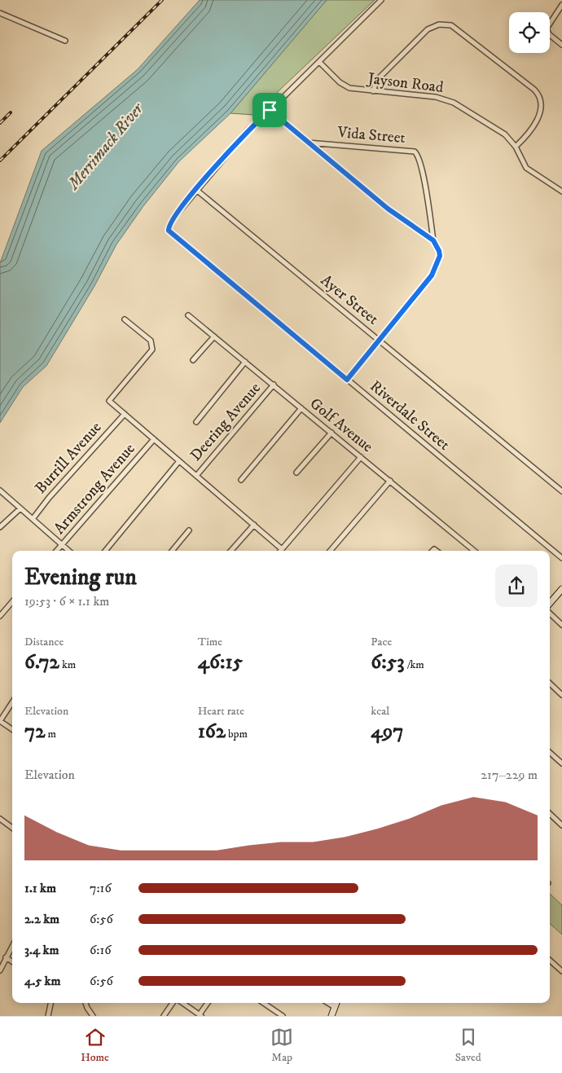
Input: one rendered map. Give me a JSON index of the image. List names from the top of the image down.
{
  "streets": {
    "street": [
      "Jayson Road",
      "Vida Street",
      "Ayer Street",
      "Riverdale Street",
      "Deering Avenue",
      "Golf Avenue",
      "Burrill Avenue",
      "Armstrong Avenue"
    ]
  },
  "crossings": [
    ["Ayer Street", "Riverdale Street"],
    ["Deering Avenue", "Golf Avenue"]
  ],
  "water": ["Merrimack River"],
  "page": {
    "heading": ["Evening run", "19:53 · 6 × 1.1 km"],
    "stats": [
      ["Distance", "6.72 km"],
      ["Time", "46:15"],
      ["Pace", "6:53 /km"],
      ["Elevation", "72 m"],
      ["Heart rate", "162 bpm"],
      ["kcal", "497"]
    ],
    "chart": ["Elevation", "217–229 m"],
    "list": [
      {
        "name": "1.1 km",
        "note": "7:16"
      },
      {
        "name": "2.2 km",
        "note": "6:56"
      },
      {
        "name": "3.4 km",
        "note": "6:16"
      },
      {
        "name": "4.5 km",
        "note": "6:56"
      }
    ],
    "tabs": ["Home", "Map", "Saved"]
  }
}
